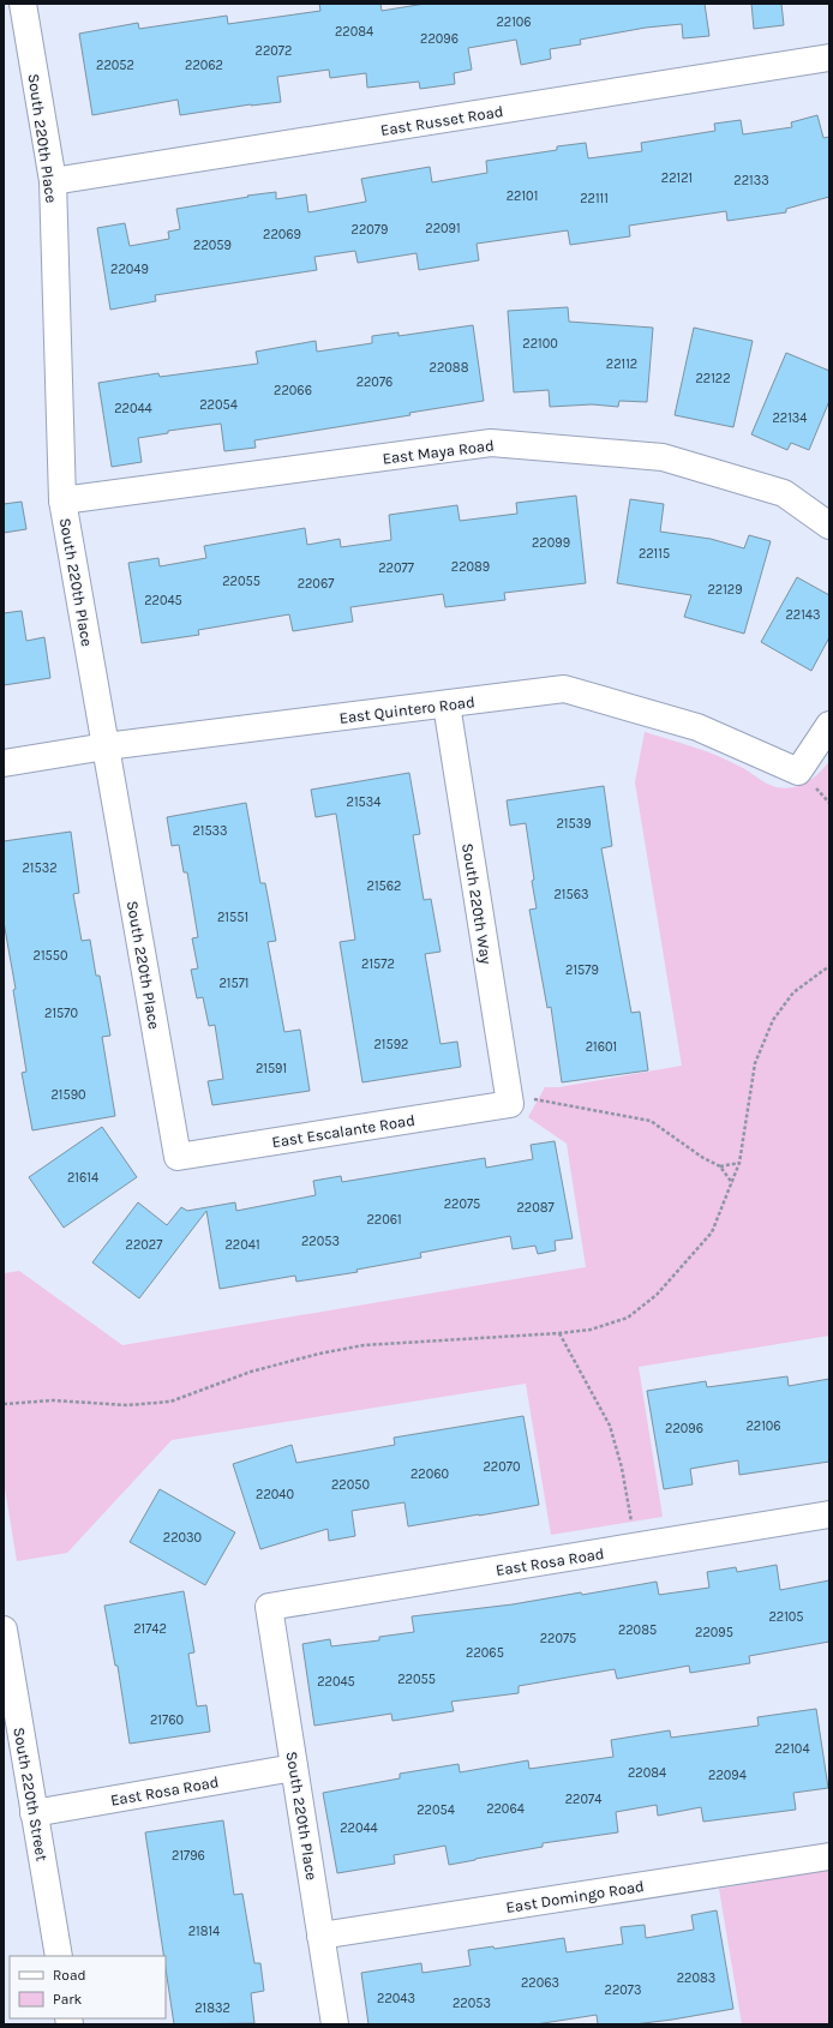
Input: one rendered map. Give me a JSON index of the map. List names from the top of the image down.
{
  "streets": {
    "street": [
      "East Russet Road",
      "South 220th Place",
      "East Maya Road",
      "East Quintero Road",
      "South 220th Way",
      "East Escalante Road",
      "East Rosa Road",
      "South 220th Street",
      "East Domingo Road"
    ]
  },
  "crossings": [
    ["East Russet Road", "South 220th Place"],
    ["South 220th Place", "East Maya Road"],
    ["South 220th Place", "East Quintero Road"],
    ["South 220th Place", "East Escalante Road"],
    ["South 220th Place", "East Rosa Road"],
    ["South 220th Place", "East Domingo Road"],
    ["East Quintero Road", "South 220th Way"],
    ["South 220th Way", "East Escalante Road"],
    ["East Rosa Road", "South 220th Street"]
  ],
  "house_numbers": [
    "22106",
    "22084",
    "22096",
    "22072",
    "22052",
    "22062",
    "22121",
    "22133",
    "22101",
    "22111",
    "22091",
    "22079",
    "22069",
    "22059",
    "22049",
    "22100",
    "22112",
    "22088",
    "22122",
    "22076",
    "22066",
    "22054",
    "22044",
    "22134",
    "22099",
    "22115",
    "22089",
    "22077",
    "22055",
    "22067",
    "22129",
    "22045",
    "22143",
    "21534",
    "21539",
    "21533",
    "21532",
    "21562",
    "21563",
    "21551",
    "21550",
    "21572",
    "21579",
    "21571",
    "21570",
    "21592",
    "21601",
    "21591",
    "21590",
    "21614",
    "22075",
    "22087",
    "22061",
    "22053",
    "22027",
    "22041",
    "22106",
    "22096",
    "22070",
    "22060",
    "22050",
    "22040",
    "22030",
    "22105",
    "21742",
    "22085",
    "22095",
    "22075",
    "22065",
    "22055",
    "22045",
    "21760",
    "22104",
    "22084",
    "22094",
    "22074",
    "22064",
    "22054",
    "22044",
    "21796",
    "21814",
    "22083",
    "22063",
    "22073",
    "22043",
    "22053",
    "21832"
  ],
  "legend": ["Road", "Park"]
}
